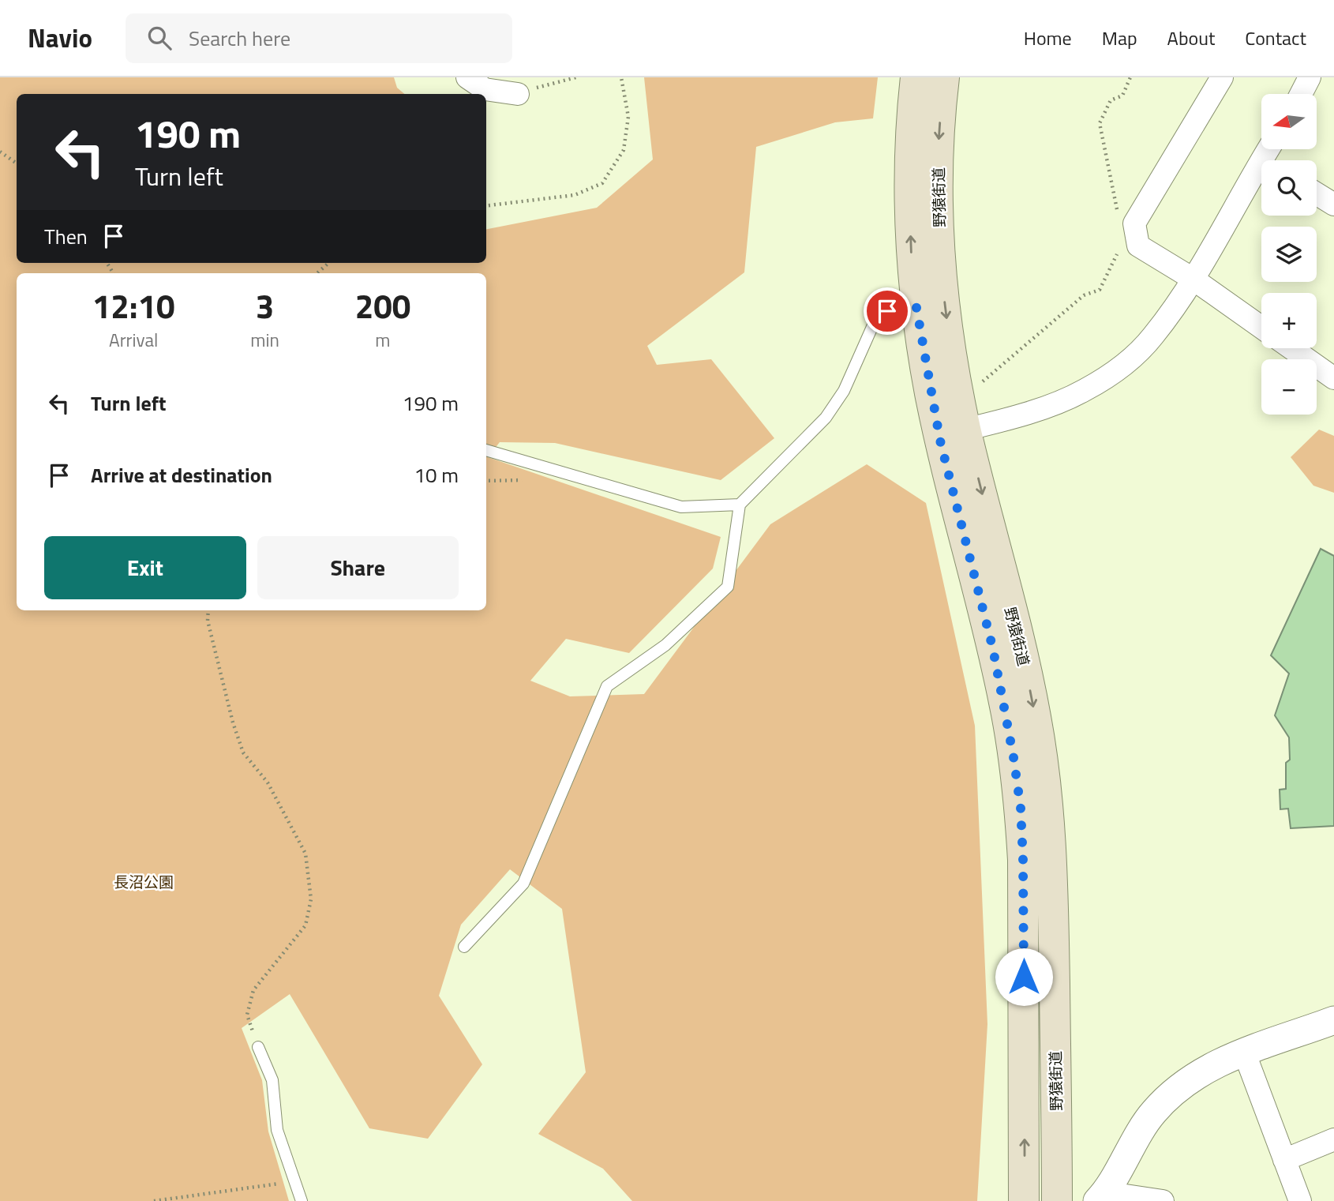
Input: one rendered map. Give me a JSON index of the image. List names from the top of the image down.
{
  "streets": {
    "main road": ["野猿街道"]
  },
  "parks": ["長沼公園"],
  "north": "left",
  "page": {
    "header": "Navio",
    "search": "Search here",
    "nav": [
      "Home",
      "Map",
      "About",
      "Contact"
    ],
    "map_buttons": ["+", "−"],
    "turn": ["190 m", "Turn left"],
    "then": "Then",
    "eta": [
      "12:10",
      "Arrival",
      "3",
      "min",
      "200",
      "m"
    ],
    "list": [
      {
        "name": "Turn left",
        "value": "190 m"
      },
      {
        "name": "Arrive at destination",
        "value": "10 m"
      }
    ],
    "buttons": ["Exit", "Share"]
  }
}
